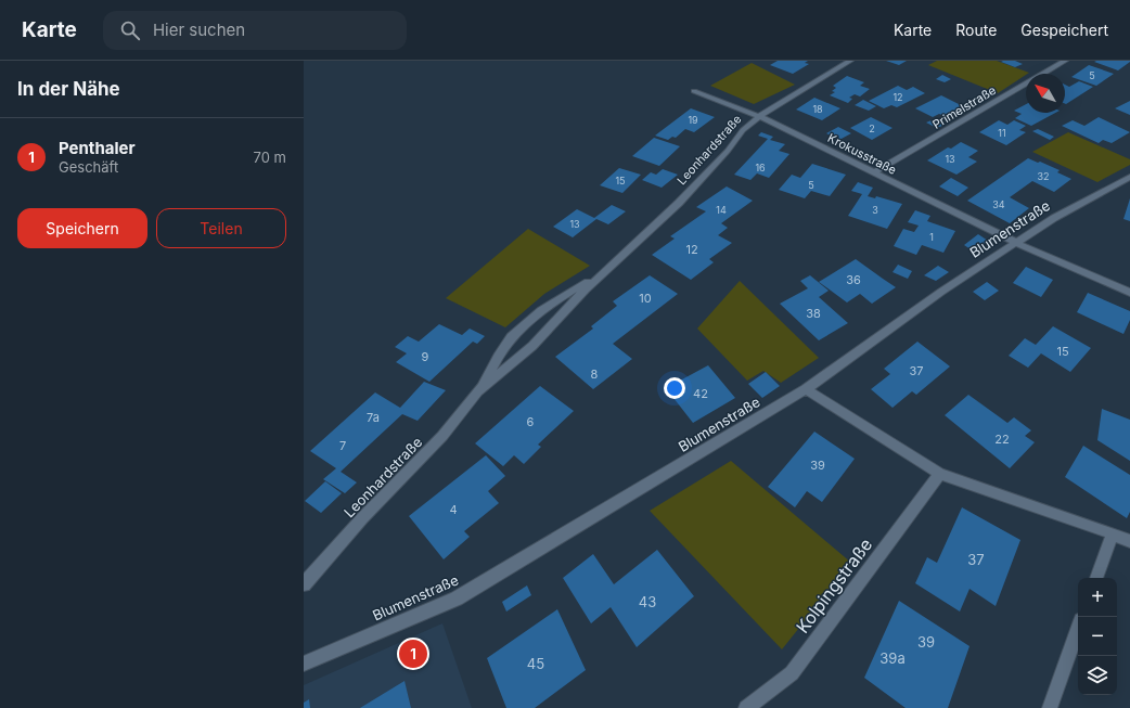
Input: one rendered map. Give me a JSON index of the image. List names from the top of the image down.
{
  "streets": {
    "street": [
      "Primelstraße",
      "Leonhardstraße",
      "Krokusstraße",
      "Blumenstraße",
      "Kolpingstraße"
    ]
  },
  "crossings": [
    ["Primelstraße", "Krokusstraße"],
    ["Leonhardstraße", "Krokusstraße"],
    ["Krokusstraße", "Blumenstraße"]
  ],
  "house_numbers": [
    "5",
    "12",
    "18",
    "19",
    "2",
    "11",
    "13",
    "16",
    "32",
    "15",
    "5",
    "34",
    "14",
    "3",
    "13",
    "1",
    "12",
    "36",
    "10",
    "38",
    "15",
    "9",
    "37",
    "8",
    "42",
    "7a",
    "6",
    "22",
    "7",
    "39",
    "4",
    "37",
    "43",
    "39",
    "39a",
    "45"
  ],
  "north": "top left",
  "page": {
    "header": "Karte",
    "search": "Hier suchen",
    "nav": ["Karte", "Route", "Gespeichert"],
    "heading": "In der Nähe",
    "list": [
      {
        "mark": "1",
        "name": "Penthaler",
        "note": "Geschäft",
        "value": "70 m"
      }
    ],
    "buttons": ["Speichern", "Teilen"],
    "map_buttons": ["+", "−"],
    "pins": "1"
  }
}
